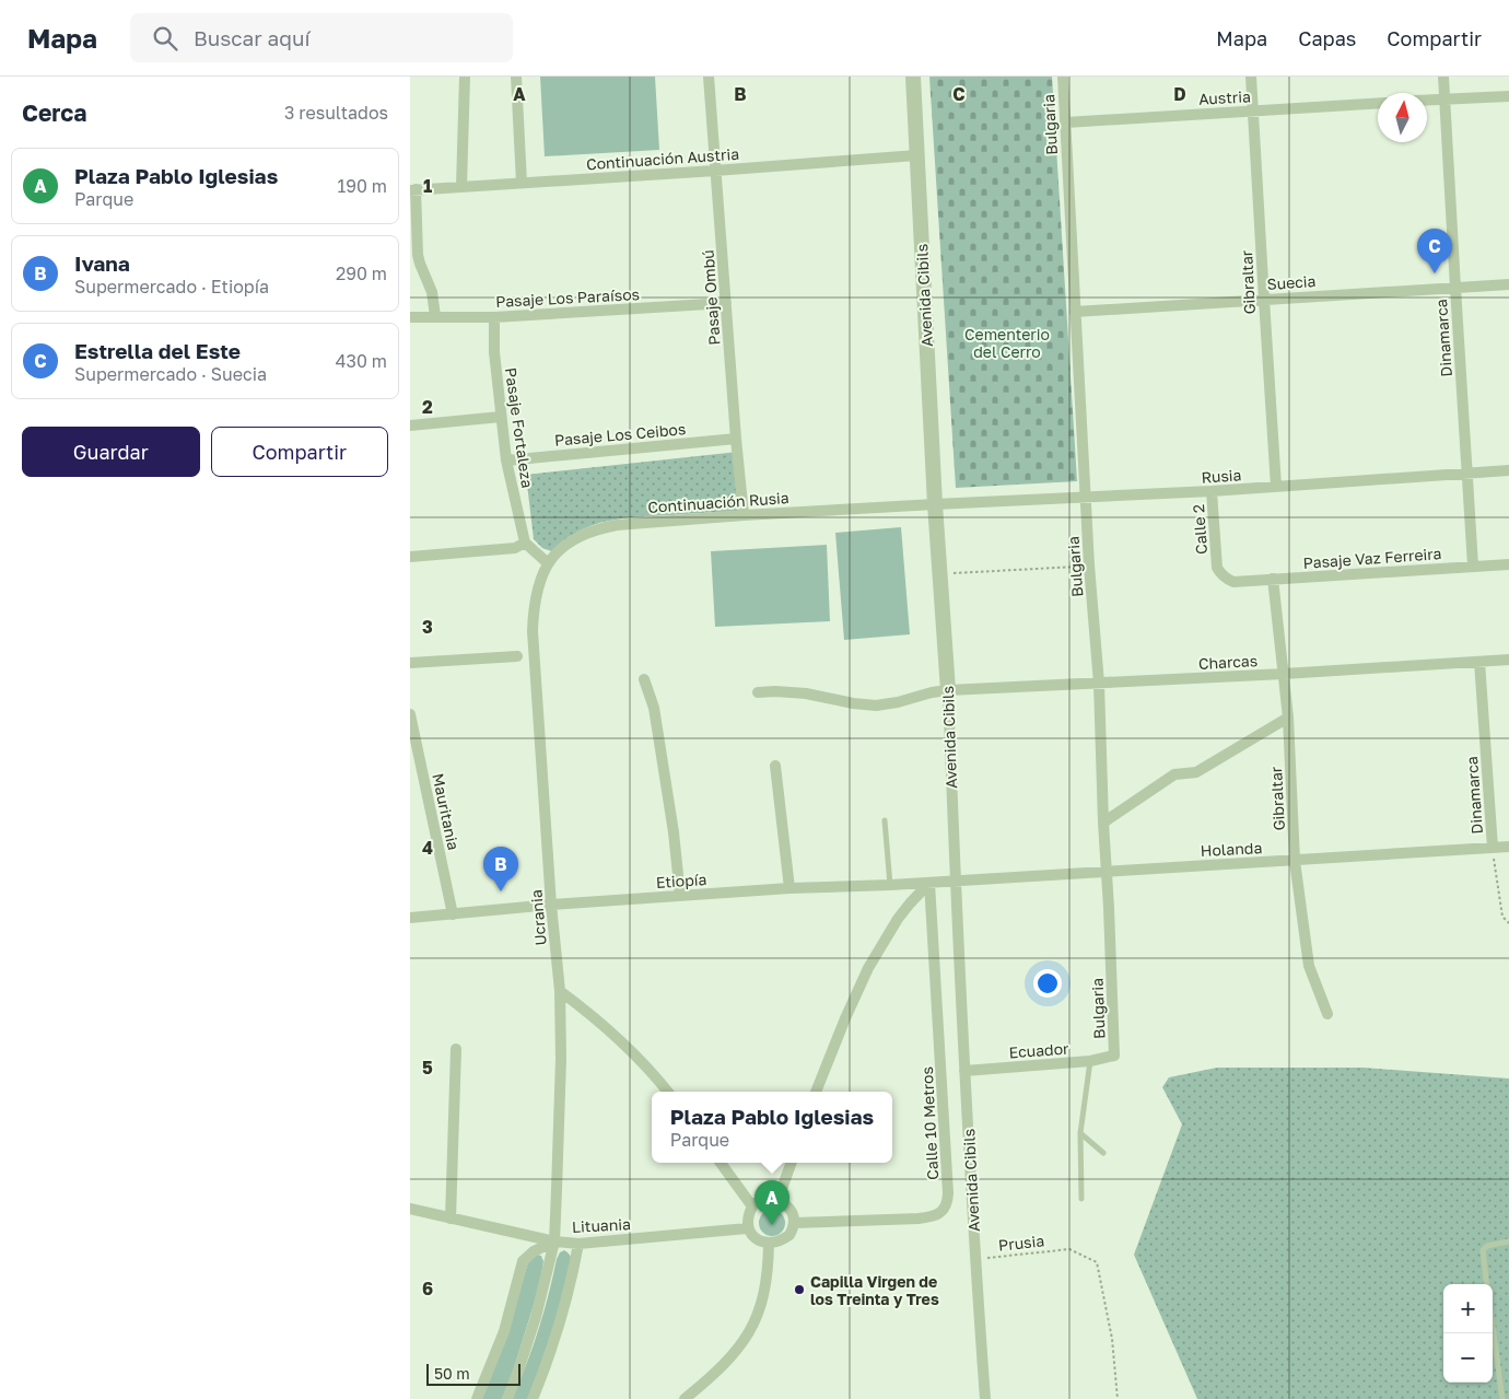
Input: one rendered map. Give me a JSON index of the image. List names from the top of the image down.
{
  "streets": {
    "street": [
      "Austria",
      "Bulgaria",
      "Continuación Austria",
      "Gibraltar",
      "Suecia",
      "Avenida Cibils",
      "Pasaje Los Paraísos",
      "Pasaje Ombú",
      "Dinamarca",
      "Pasaje Fortaleza",
      "Pasaje Los Ceibos",
      "Rusia",
      "Continuación Rusia",
      "Calle 2",
      "Pasaje Vaz Ferreira",
      "Charcas",
      "Mauritania",
      "Holanda",
      "Etiopía",
      "Ucrania",
      "Ecuador",
      "Calle 10 Metros",
      "Lituania"
    ],
    "path": ["Prusia"]
  },
  "crossings": [
    ["Austria", "Bulgaria"],
    ["Austria", "Gibraltar"],
    ["Bulgaria", "Suecia"],
    ["Bulgaria", "Rusia"],
    ["Bulgaria", "Charcas"],
    ["Bulgaria", "Holanda"],
    ["Bulgaria", "Ecuador"],
    ["Continuación Austria", "Avenida Cibils"],
    ["Continuación Austria", "Pasaje Ombú"],
    ["Gibraltar", "Suecia"],
    ["Gibraltar", "Rusia"],
    ["Gibraltar", "Calle 2"],
    ["Gibraltar", "Pasaje Vaz Ferreira"],
    ["Gibraltar", "Charcas"],
    ["Gibraltar", "Holanda"],
    ["Suecia", "Dinamarca"],
    ["Avenida Cibils", "Rusia"],
    ["Avenida Cibils", "Continuación Rusia"],
    ["Avenida Cibils", "Charcas"],
    ["Avenida Cibils", "Holanda"],
    ["Avenida Cibils", "Etiopía"],
    ["Avenida Cibils", "Ecuador"],
    ["Avenida Cibils", "Prusia"],
    ["Pasaje Los Paraísos", "Pasaje Ombú"],
    ["Pasaje Los Paraísos", "Pasaje Fortaleza"],
    ["Pasaje Ombú", "Pasaje Los Ceibos"],
    ["Pasaje Ombú", "Continuación Rusia"],
    ["Dinamarca", "Rusia"],
    ["Dinamarca", "Pasaje Vaz Ferreira"],
    ["Dinamarca", "Charcas"],
    ["Dinamarca", "Holanda"],
    ["Pasaje Fortaleza", "Pasaje Los Ceibos"],
    ["Rusia", "Continuación Rusia"],
    ["Rusia", "Calle 2"],
    ["Continuación Rusia", "Ucrania"],
    ["Calle 2", "Pasaje Vaz Ferreira"],
    ["Mauritania", "Etiopía"],
    ["Holanda", "Etiopía"],
    ["Etiopía", "Ucrania"],
    ["Etiopía", "Calle 10 Metros"],
    ["Ucrania", "Lituania"],
    ["Calle 10 Metros", "Lituania"]
  ],
  "parks": ["Cementerio del Cerro"],
  "places": ["Capilla Virgen de los Treinta y Tres"],
  "scale_bar": "50 m",
  "north": "top",
  "page": {
    "header": "Mapa",
    "search": "Buscar aquí",
    "nav": ["Mapa", "Capas", "Compartir"],
    "heading": ["Cerca", "3 resultados"],
    "list": [
      {
        "mark": "A",
        "name": "Plaza Pablo Iglesias",
        "note": "Parque",
        "value": "190 m"
      },
      {
        "mark": "B",
        "name": "Ivana",
        "note": "Supermercado · Etiopía",
        "value": "290 m"
      },
      {
        "mark": "C",
        "name": "Estrella del Este",
        "note": "Supermercado · Suecia",
        "value": "430 m"
      }
    ],
    "pins": ["C", "B", "A"],
    "buttons": ["Guardar", "Compartir"],
    "popup": ["Plaza Pablo Iglesias", "Parque"],
    "map_buttons": ["+", "−"],
    "scale": "50 m"
  },
  "grid": {
    "columns": [
      "A",
      "B",
      "C",
      "D"
    ],
    "rows": [
      "1",
      "2",
      "3",
      "4",
      "5",
      "6"
    ]
  }
}
